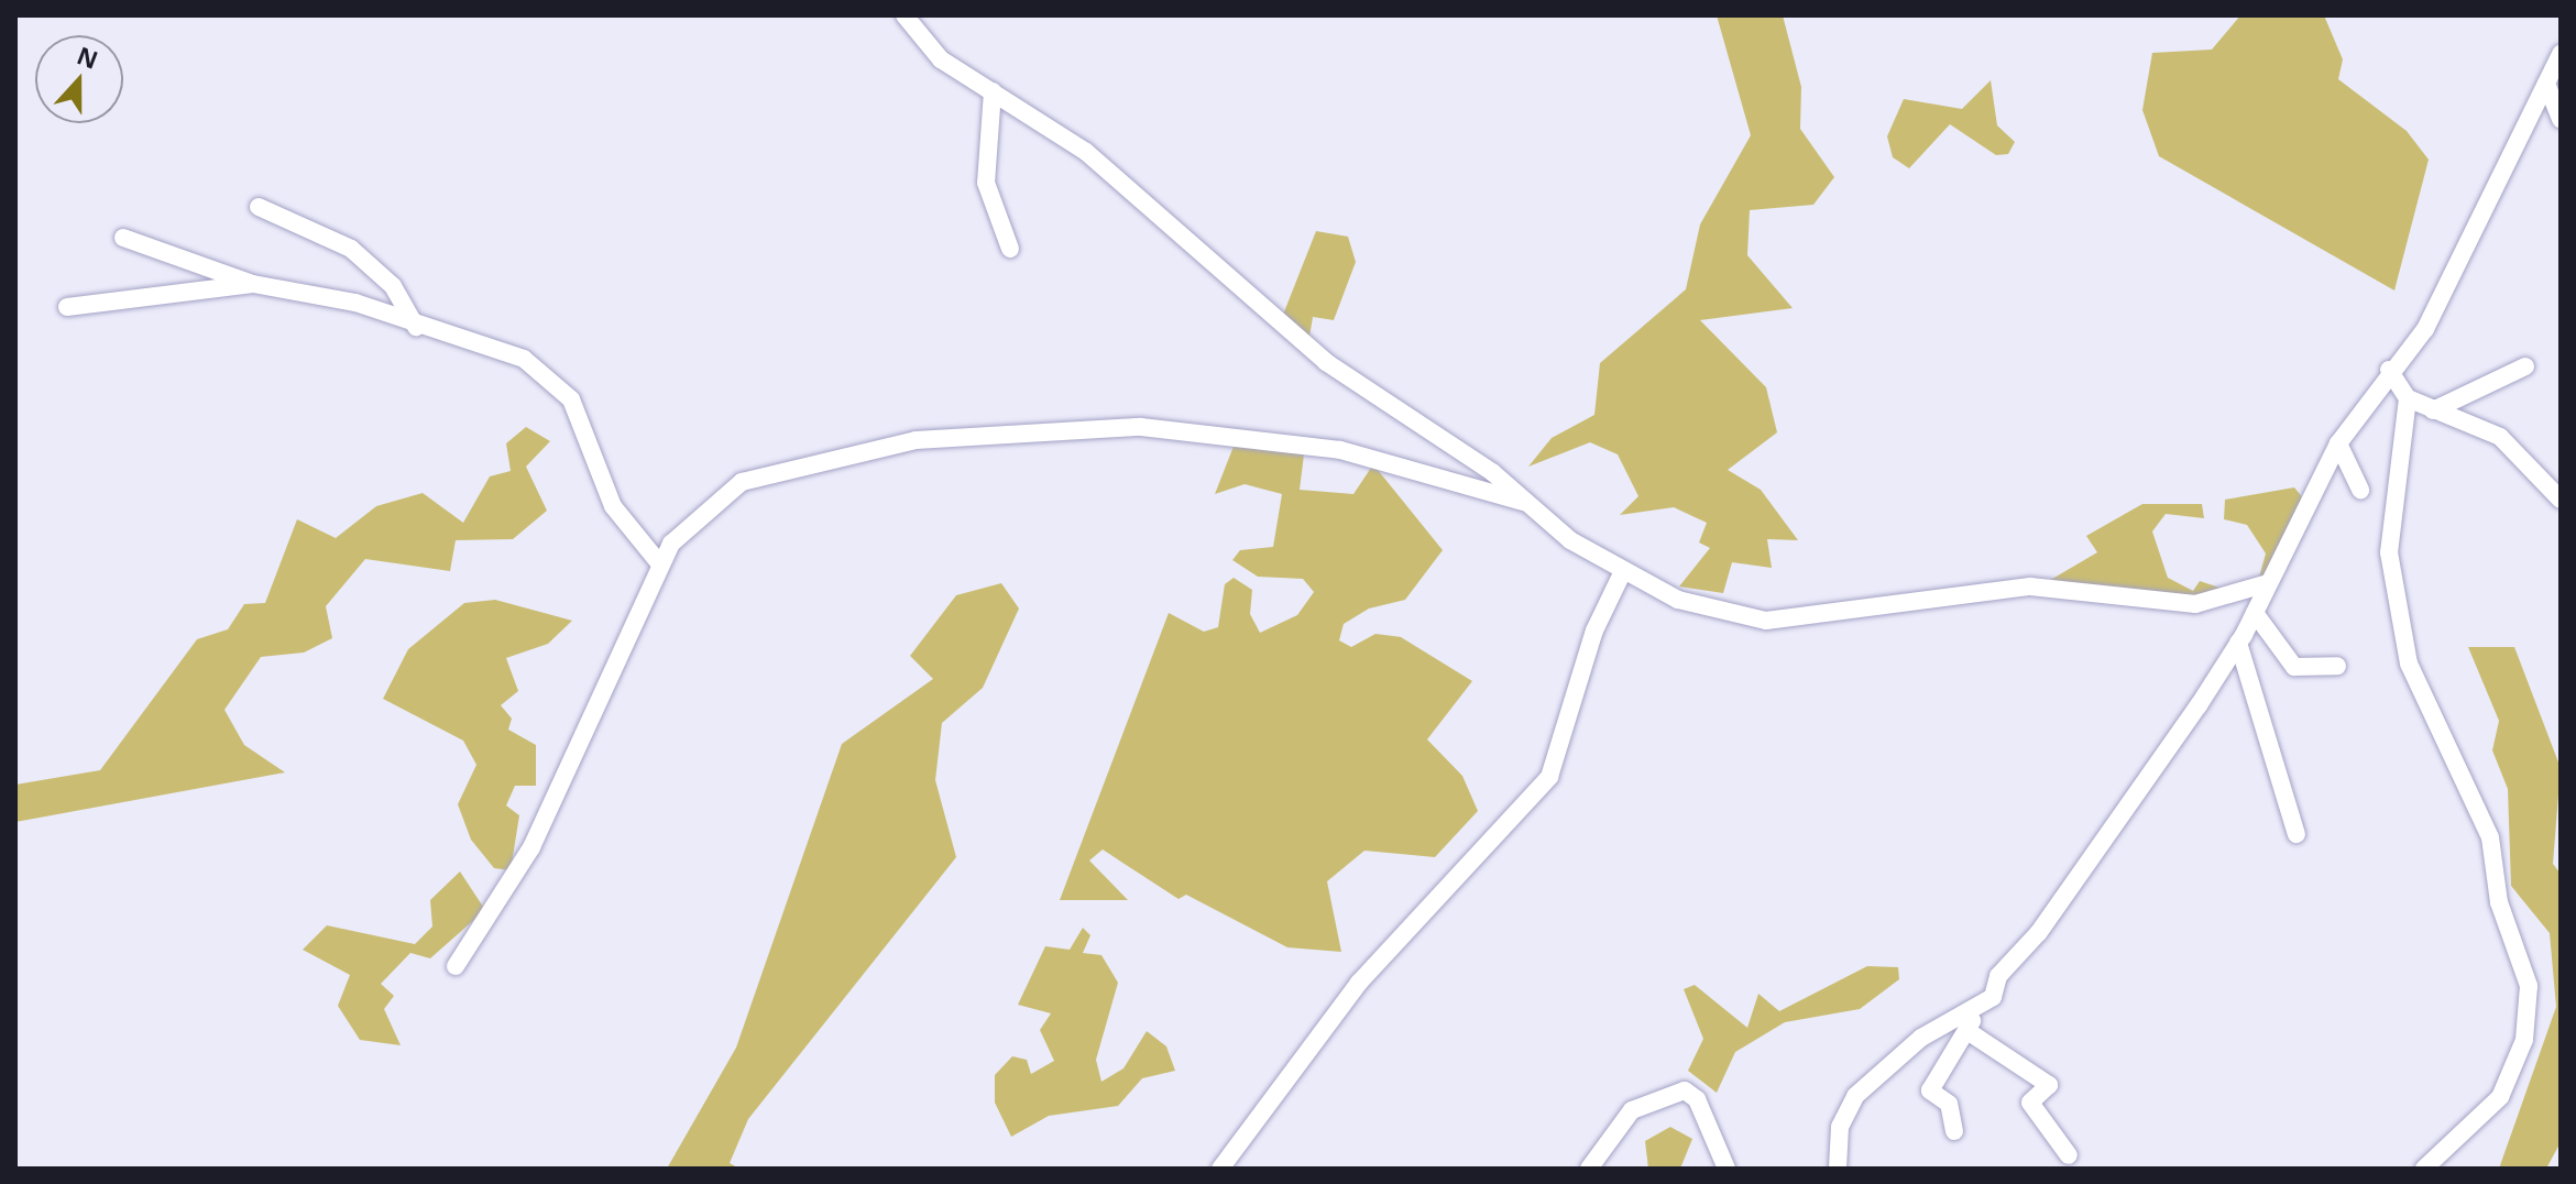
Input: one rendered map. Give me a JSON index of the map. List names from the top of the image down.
{
  "north": "top"
}
